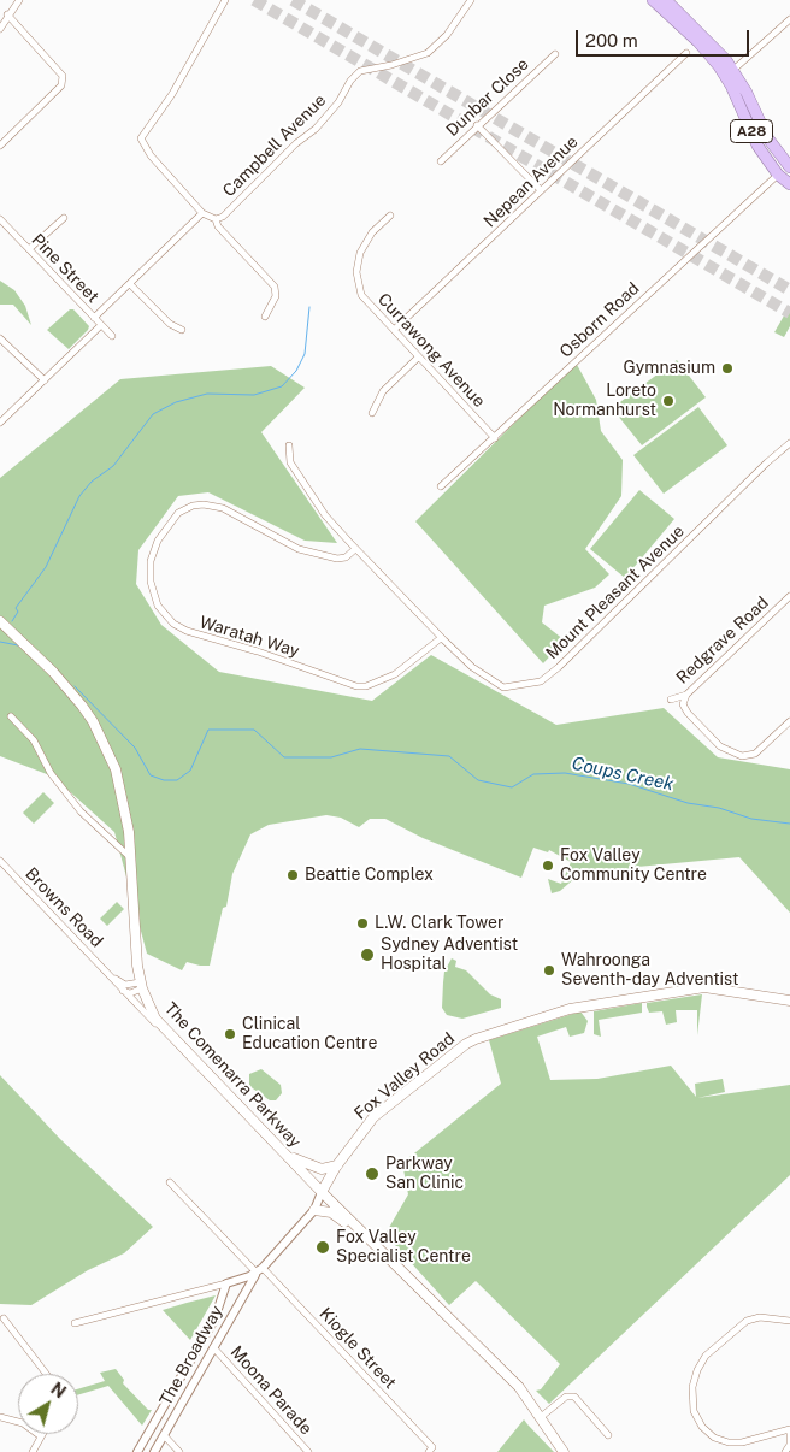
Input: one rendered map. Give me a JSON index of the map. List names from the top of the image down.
{
  "streets": {
    "highway": ["A28"],
    "main road": ["The Comenarra Parkway", "Fox Valley Road"],
    "street": [
      "Dunbar Close",
      "Campbell Avenue",
      "Nepean Avenue",
      "Pine Street",
      "Osborn Road",
      "Currawong Avenue",
      "Mount Pleasant Avenue",
      "Waratah Way",
      "Redgrave Road",
      "Browns Road",
      "Kiogle Street",
      "The Broadway",
      "Moona Parade"
    ]
  },
  "crossings": [
    ["A28", "Osborn Road"],
    ["Nepean Avenue", "Currawong Avenue"],
    ["Osborn Road", "Currawong Avenue"],
    ["Mount Pleasant Avenue", "Waratah Way"],
    ["Browns Road", "The Comenarra Parkway"],
    ["The Comenarra Parkway", "Fox Valley Road"],
    ["Fox Valley Road", "Kiogle Street"],
    ["Fox Valley Road", "The Broadway"],
    ["Kiogle Street", "The Broadway"],
    ["The Broadway", "Moona Parade"]
  ],
  "water": ["Coups Creek"],
  "places": [
    "Gymnasium",
    "Loreto Normanhurst",
    "Fox Valley Community Centre",
    "Beattie Complex",
    "L.W. Clark Tower",
    "Sydney Adventist Hospital",
    "Wahroonga Seventh-day Adventist",
    "Clinical Education Centre",
    "Parkway San Clinic",
    "Fox Valley Specialist Centre"
  ],
  "scale_bar": "200 m",
  "north": "top right"
}
